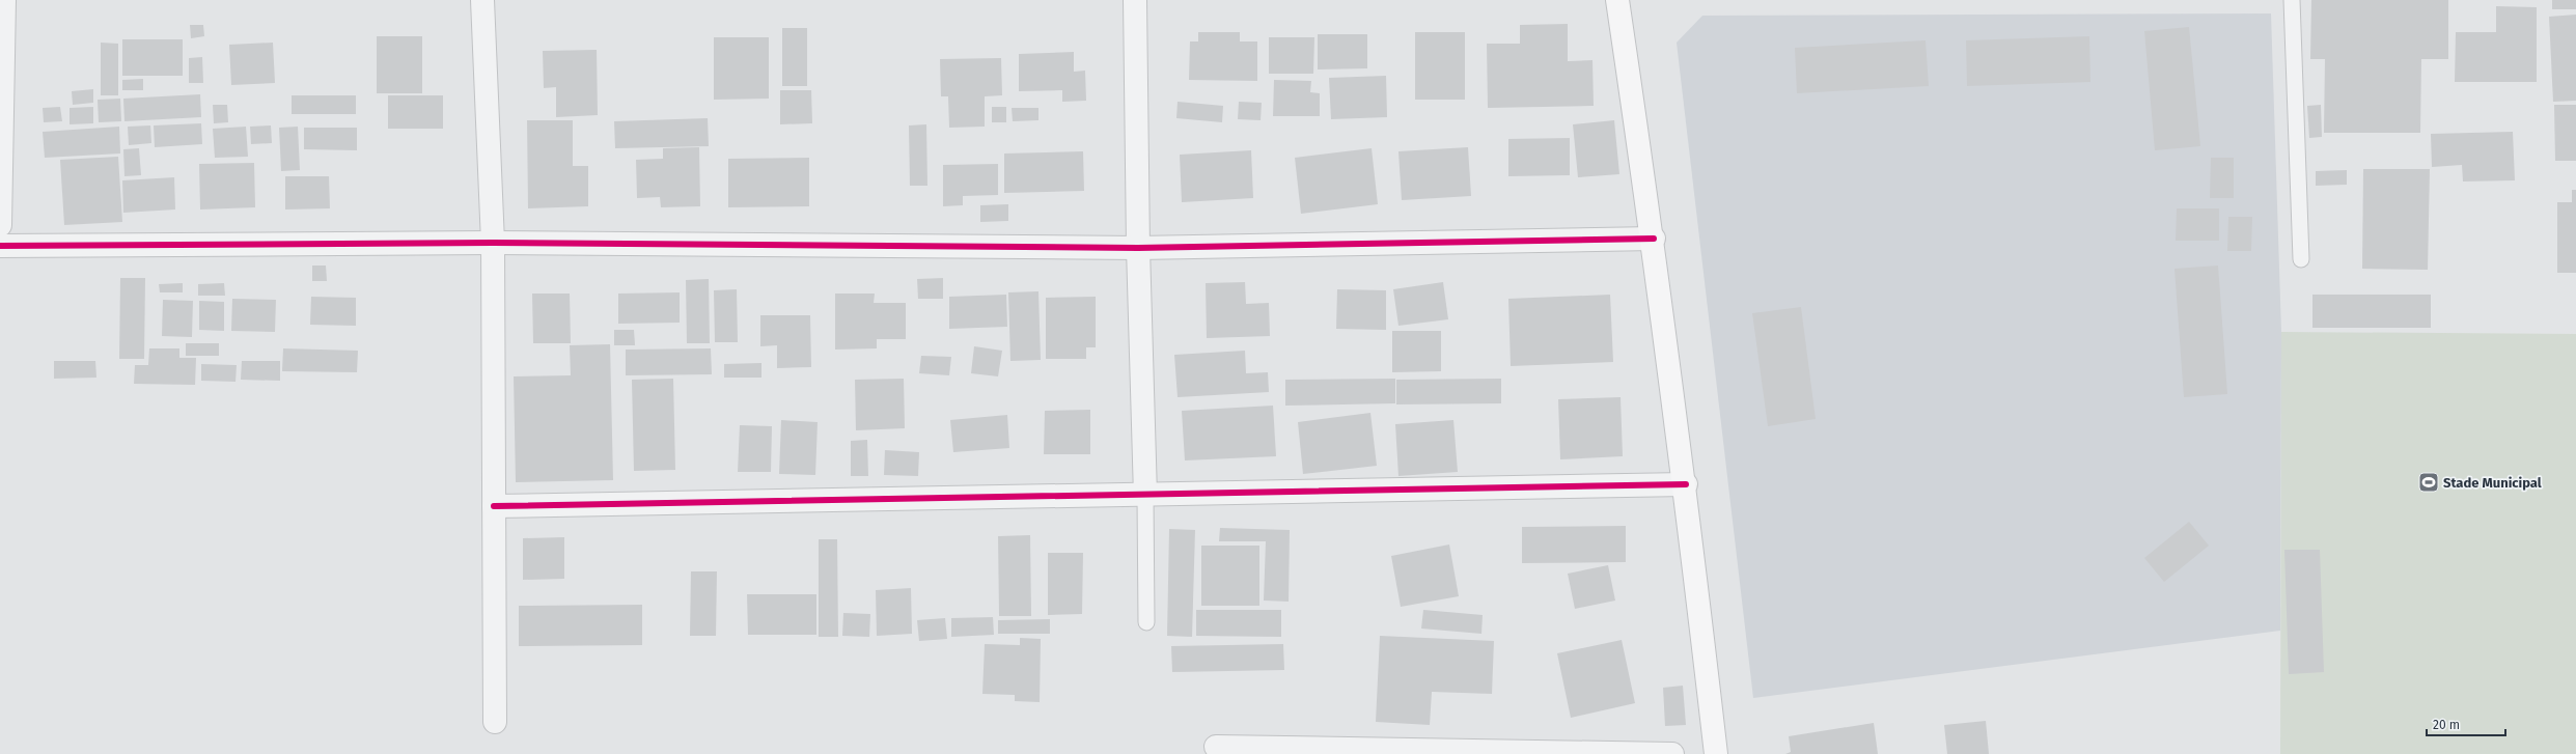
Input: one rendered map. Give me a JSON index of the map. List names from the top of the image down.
{
  "places": {
    "sports": ["Stade Municipal"]
  },
  "scale_bar": "20 m"
}
